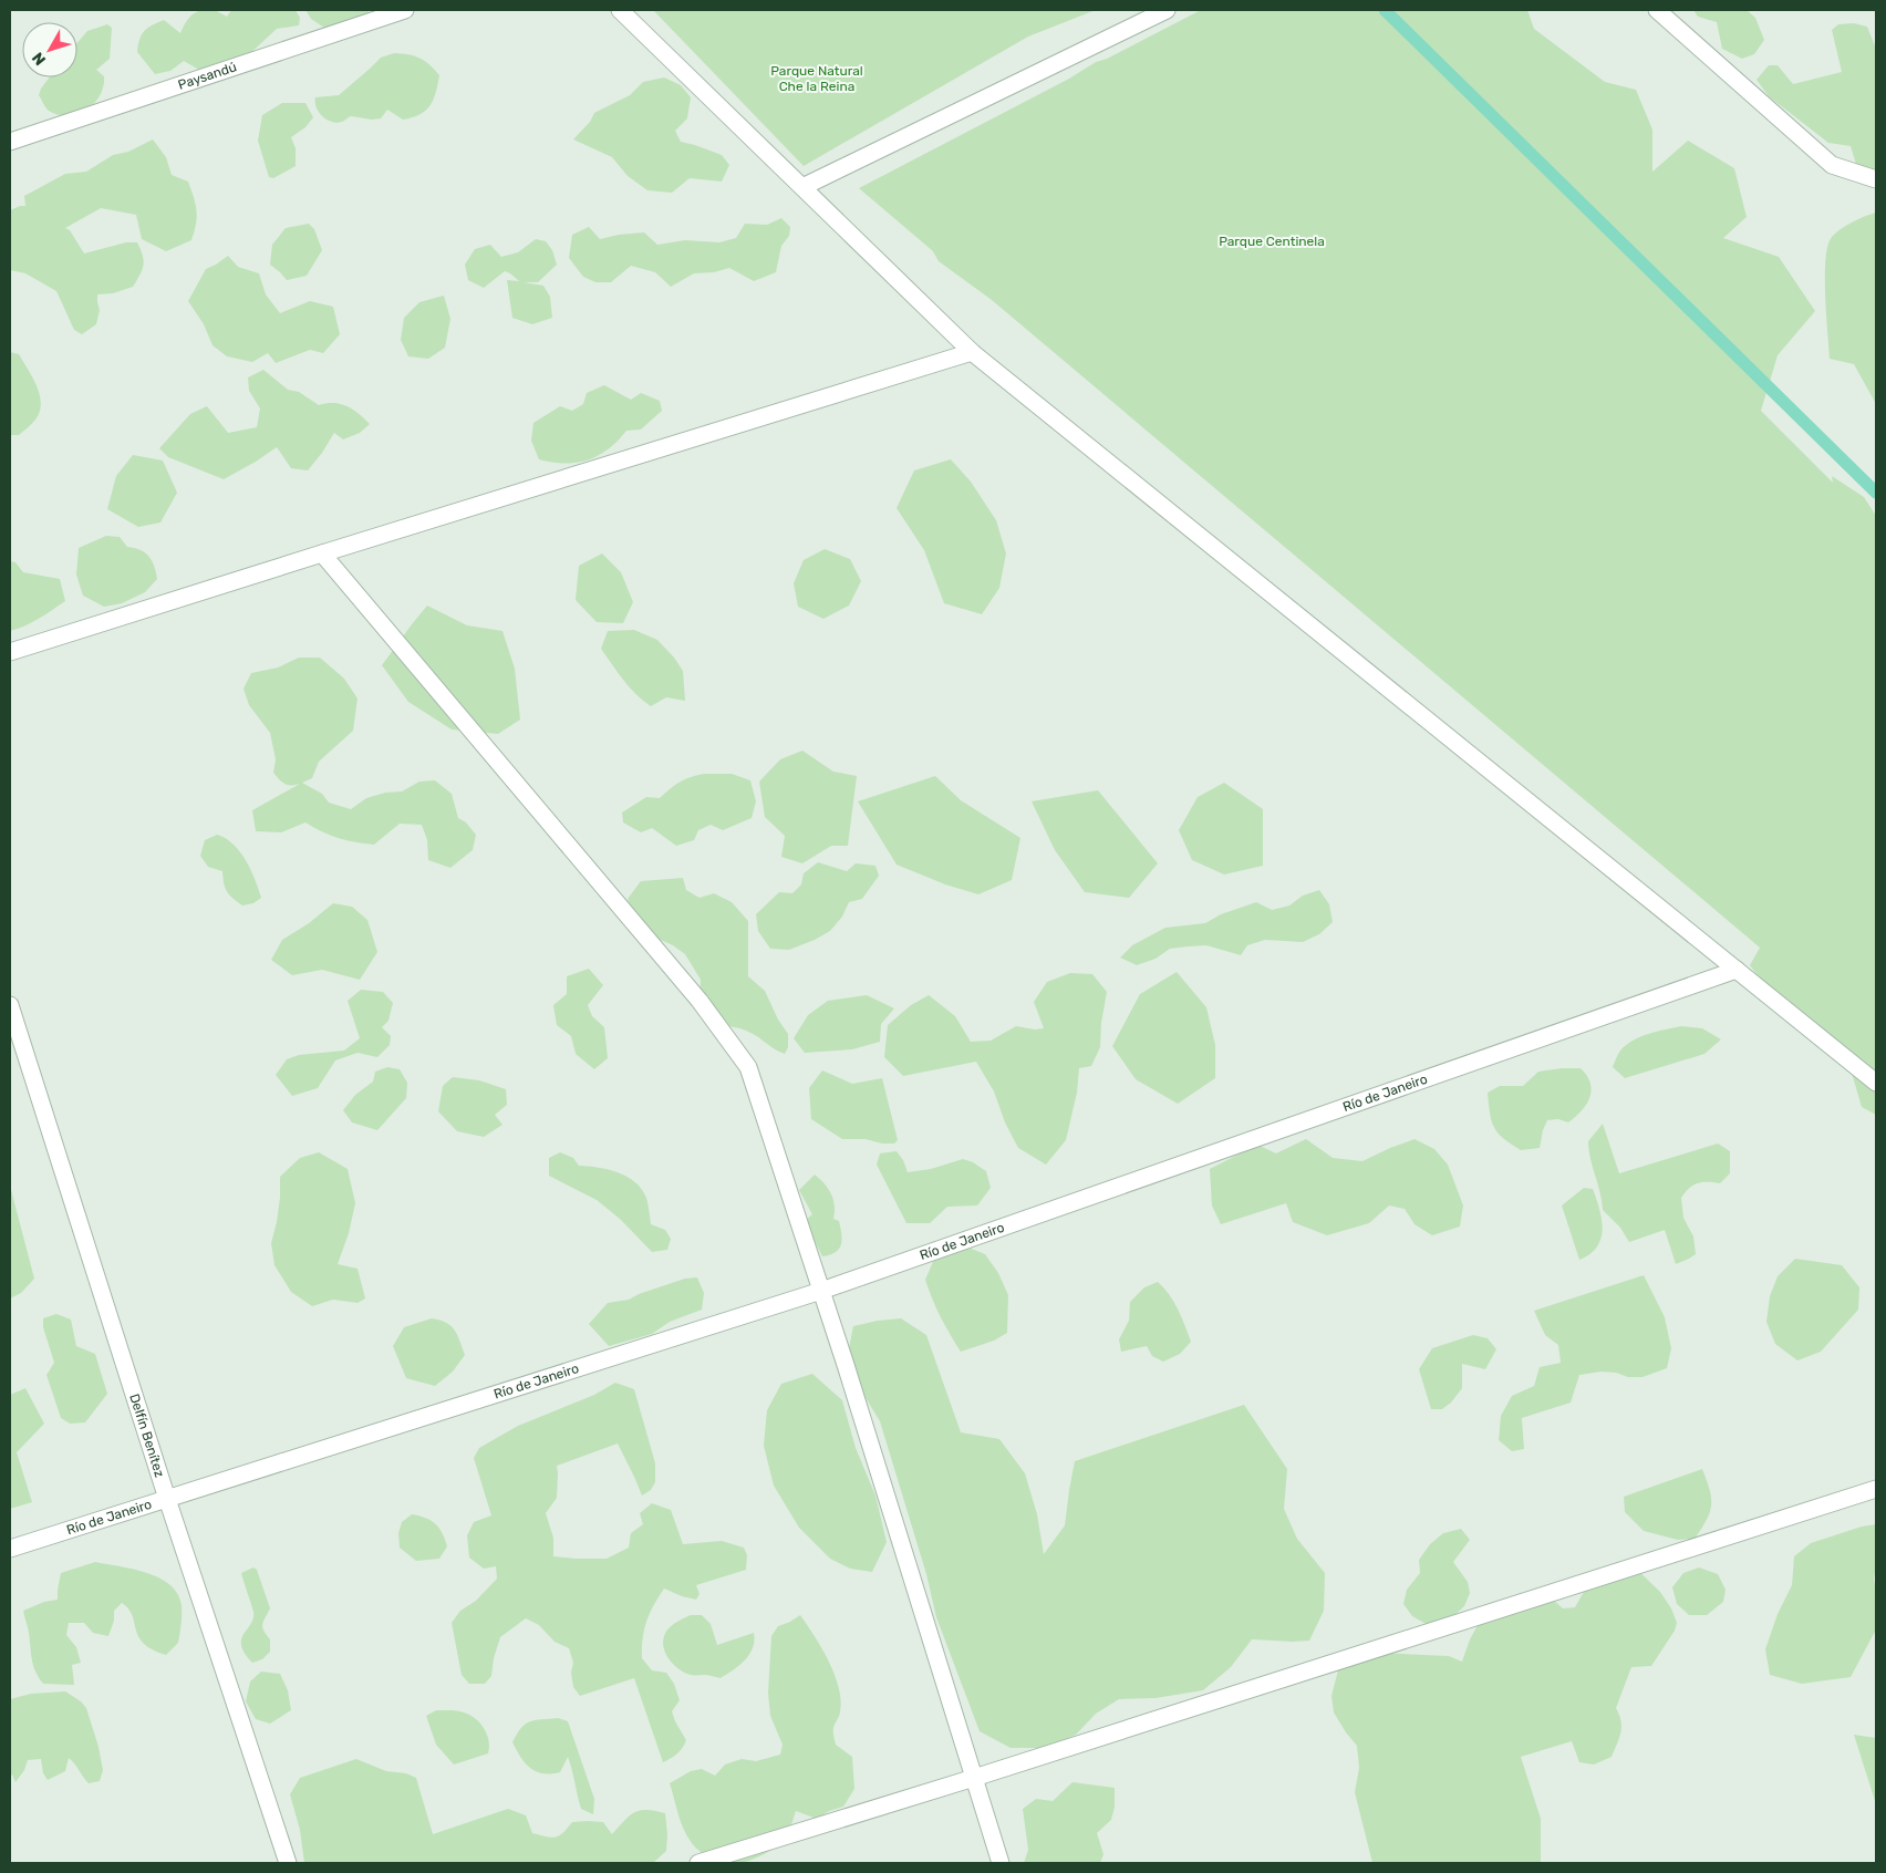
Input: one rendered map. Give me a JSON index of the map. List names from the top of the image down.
{
  "streets": {
    "street": ["Paysandú", "Río de Janeiro", "Delfín Benítez"]
  },
  "crossings": [
    ["Río de Janeiro", "Delfín Benítez"]
  ],
  "parks": ["Parque Natural Che la Reina", "Parque Centinela"],
  "north": "bottom left"
}
